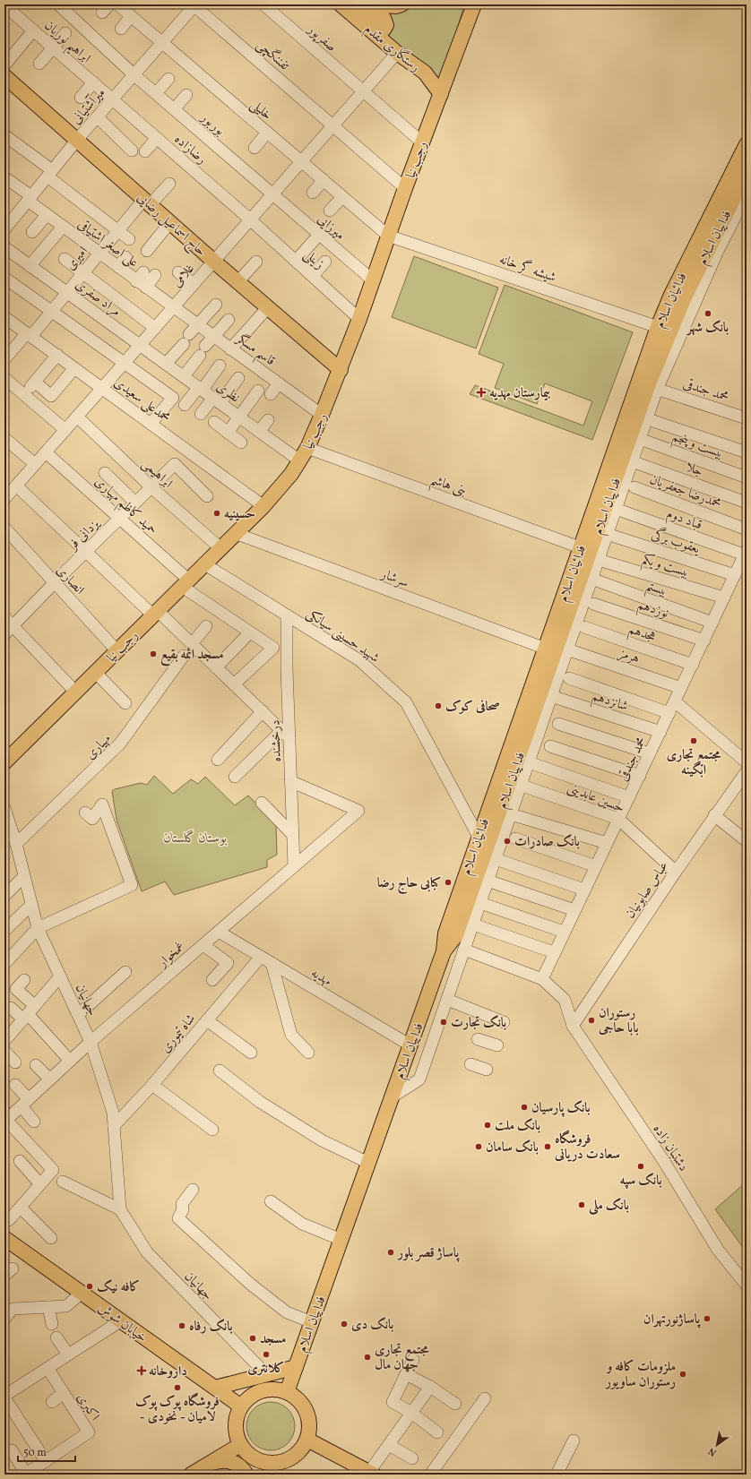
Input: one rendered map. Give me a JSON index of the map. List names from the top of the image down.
{
  "streets": {
    "main road": [
      "رستگاری مقدم",
      "رجب نیا",
      "حاج اسماعیل رضایی",
      "فداییان اسلام",
      "فدائیان اسلام",
      "خیابان شوش"
    ],
    "street": [
      "صفرپور",
      "ابراهیم نوریان",
      "تفننگچی",
      "میرآشتیانی",
      "خلیلی",
      "بوربور",
      "رضازاده",
      "میرزایی",
      "علی اصغر اشتیاقی",
      "امیری",
      "زینلی",
      "شیشه گر خانه",
      "غلامی",
      "مراد صفری",
      "قاسم مسگر",
      "محمد جندقی",
      "نظری",
      "محمدعلی سعیدی",
      "بیست و پنجم",
      "جلا",
      "ابراهیمی",
      "بنی هاشم",
      "محمدرضا جعفریان",
      "حمید کاظم مهیاری",
      "قباد دوم",
      "یزدانی فر",
      "یعقوب برگی",
      "بیست و یکم",
      "سرشار",
      "انصاری",
      "بیستم",
      "نوزدهم",
      "هجدهم",
      "شهید حسینی سیانکی",
      "هرمز",
      "شانزدهم",
      "درخشنده",
      "مهیاری",
      "حسین عابدینی",
      "عباس صابونیان",
      "غمخوار",
      "مهدیه",
      "جهانیان",
      "شاه تیموری",
      "دشتبان زاده",
      "اکبری"
    ]
  },
  "crossings": [
    ["صفرپور", "رجب نیا"],
    ["صفرپور", "غلامی"],
    ["ابراهیم نوریان", "میرآشتیانی"],
    ["ابراهیم نوریان", "رضازاده"],
    ["رستگاری مقدم", "رجب نیا"],
    ["رستگاری مقدم", "غلامی"],
    ["تفننگچی", "میرآشتیانی"],
    ["تفننگچی", "رجب نیا"],
    ["تفننگچی", "غلامی"],
    ["میرآشتیانی", "خلیلی"],
    ["میرآشتیانی", "بوربور"],
    ["میرآشتیانی", "رضازاده"],
    ["میرآشتیانی", "حاج اسماعیل رضایی"],
    ["میرآشتیانی", "علی اصغر اشتیاقی"],
    ["خلیلی", "رجب نیا"],
    ["خلیلی", "شیشه گر خانه"],
    ["خلیلی", "غلامی"],
    ["بوربور", "میرزایی"],
    ["بوربور", "غلامی"],
    ["رضازاده", "زینلی"],
    ["رضازاده", "غلامی"],
    ["رجب نیا", "حاج اسماعیل رضایی"],
    ["رجب نیا", "میرزایی"],
    ["رجب نیا", "زینلی"],
    ["رجب نیا", "شیشه گر خانه"],
    ["رجب نیا", "قاسم مسگر"],
    ["رجب نیا", "نظری"],
    ["رجب نیا", "محمدعلی سعیدی"],
    ["رجب نیا", "ابراهیمی"],
    ["رجب نیا", "بنی هاشم"],
    ["رجب نیا", "حمید کاظم مهیاری"],
    ["رجب نیا", "سرشار"],
    ["رجب نیا", "انصاری"],
    ["رجب نیا", "شهید حسینی سیانکی"],
    ["حاج اسماعیل رضایی", "امیری"],
    ["حاج اسماعیل رضایی", "غلامی"],
    ["میرزایی", "غلامی"],
    ["فداییان اسلام", "فدائیان اسلام"],
    ["فداییان اسلام", "محمد جندقی"],
    ["فداییان اسلام", "حسین عابدینی"],
    ["فداییان اسلام", "مهدیه"],
    ["فداییان اسلام", "خیابان شوش"],
    ["علی اصغر اشتیاقی", "امیری"],
    ["علی اصغر اشتیاقی", "غلامی"],
    ["علی اصغر اشتیاقی", "قاسم مسگر"],
    ["امیری", "مراد صفری"],
    ["امیری", "محمدعلی سعیدی"],
    ["زینلی", "غلامی"],
    ["شیشه گر خانه", "فدائیان اسلام"],
    ["غلامی", "مراد صفری"],
    ["غلامی", "قاسم مسگر"],
    ["غلامی", "نظری"],
    ["غلامی", "محمدعلی سعیدی"],
    ["غلامی", "ابراهیمی"],
    ["غلامی", "حمید کاظم مهیاری"],
    ["مراد صفری", "نظری"],
    ["فدائیان اسلام", "بنی هاشم"],
    ["فدائیان اسلام", "سرشار"],
    ["فدائیان اسلام", "شهید حسینی سیانکی"],
    ["محمد جندقی", "قباد دوم"],
    ["محمد جندقی", "یعقوب برگی"],
    ["محمد جندقی", "بیست و یکم"],
    ["محمد جندقی", "بیستم"],
    ["محمد جندقی", "نوزدهم"],
    ["محمد جندقی", "هجدهم"],
    ["محمد جندقی", "هرمز"],
    ["محمد جندقی", "شانزدهم"],
    ["محمد جندقی", "حسین عابدینی"],
    ["محمد جندقی", "دشتبان زاده"],
    ["ابراهیمی", "یزدانی فر"],
    ["حمید کاظم مهیاری", "یزدانی فر"],
    ["یزدانی فر", "انصاری"],
    ["شهید حسینی سیانکی", "درخشنده"],
    ["درخشنده", "غمخوار"],
    ["مهیاری", "جهانیان"],
    ["حسین عابدینی", "عباس صابونیان"],
    ["عباس صابونیان", "دشتبان زاده"],
    ["غمخوار", "مهدیه"],
    ["غمخوار", "جهانیان"],
    ["مهدیه", "شاه تیموری"],
    ["جهانیان", "شاه تیموری"]
  ],
  "parks": ["بوستان گلستان"],
  "places": {
    "other": [
      "بانک شهر",
      "حسینیه",
      "مسجد ائمه بقیع",
      "صحافی کوک",
      "مجتمع تجاری ابگینه",
      "بانک صادرات",
      "کبابی حاج رضا",
      "رستوران بابا حاجی",
      "بانک تجارت",
      "بانک پارسیان",
      "بانک ملت",
      "بانک سامان",
      "فروشگاه سعادت دریانی",
      "بانک سپه",
      "بانک ملی",
      "پاساژ قصر بلور",
      "کافه نیک",
      "پاساژنورتهران",
      "بانک دی",
      "بانک رفاه",
      "مسجد",
      "کلانتری",
      "مجتمع تجاری جهان مال",
      "ملزومات کافه و رستوران ساویور",
      "فروشگاه پوک پوک - لاميان - نخودی"
    ],
    "health": ["بیمارستان مهدیه", "داروخانه"]
  },
  "scale_bar": "50 m",
  "north": "bottom left"
}
